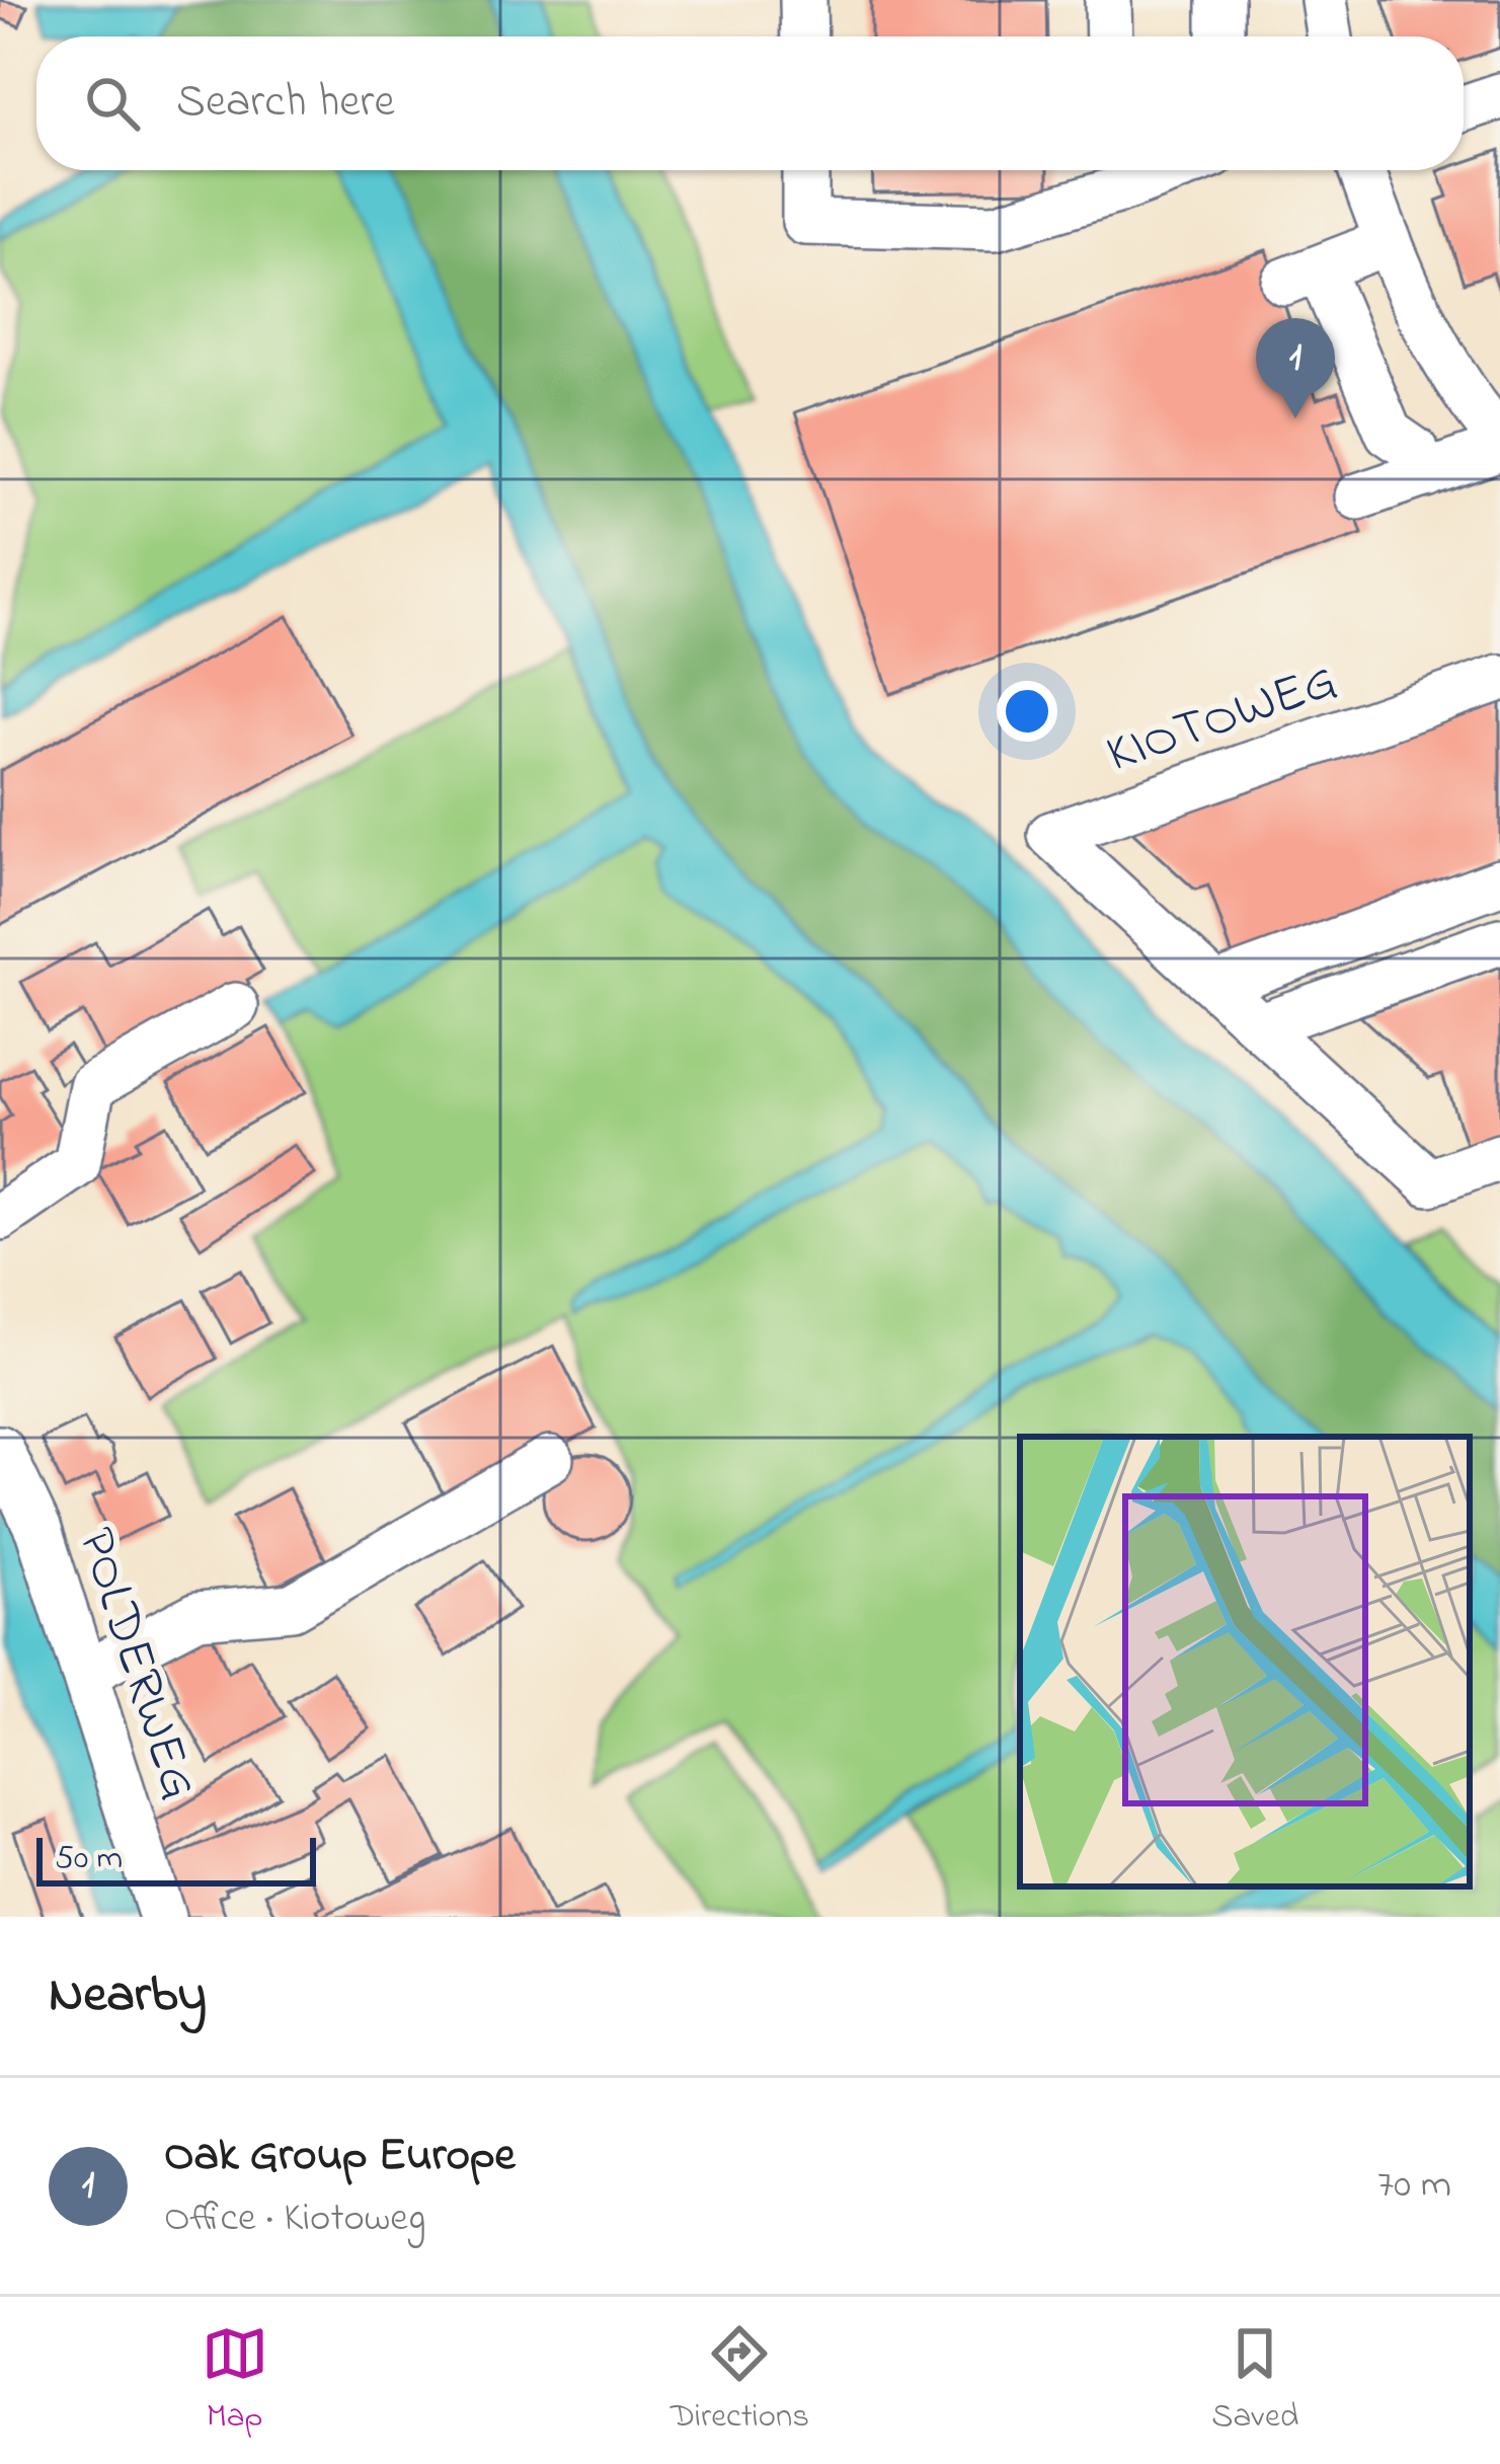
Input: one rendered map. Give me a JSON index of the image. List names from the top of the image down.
{
  "streets": {
    "street": ["KIOTOWEG", "POLDERWEG"]
  },
  "scale_bar": "50 m",
  "page": {
    "search": "Search here",
    "pins": "1",
    "scale": "50 m",
    "heading": "Nearby",
    "list": [
      {
        "mark": "1",
        "name": "Oak Group Europe",
        "note": "Office · Kiotoweg",
        "value": "70 m"
      }
    ],
    "nav": ["Map", "Directions", "Saved"]
  }
}
